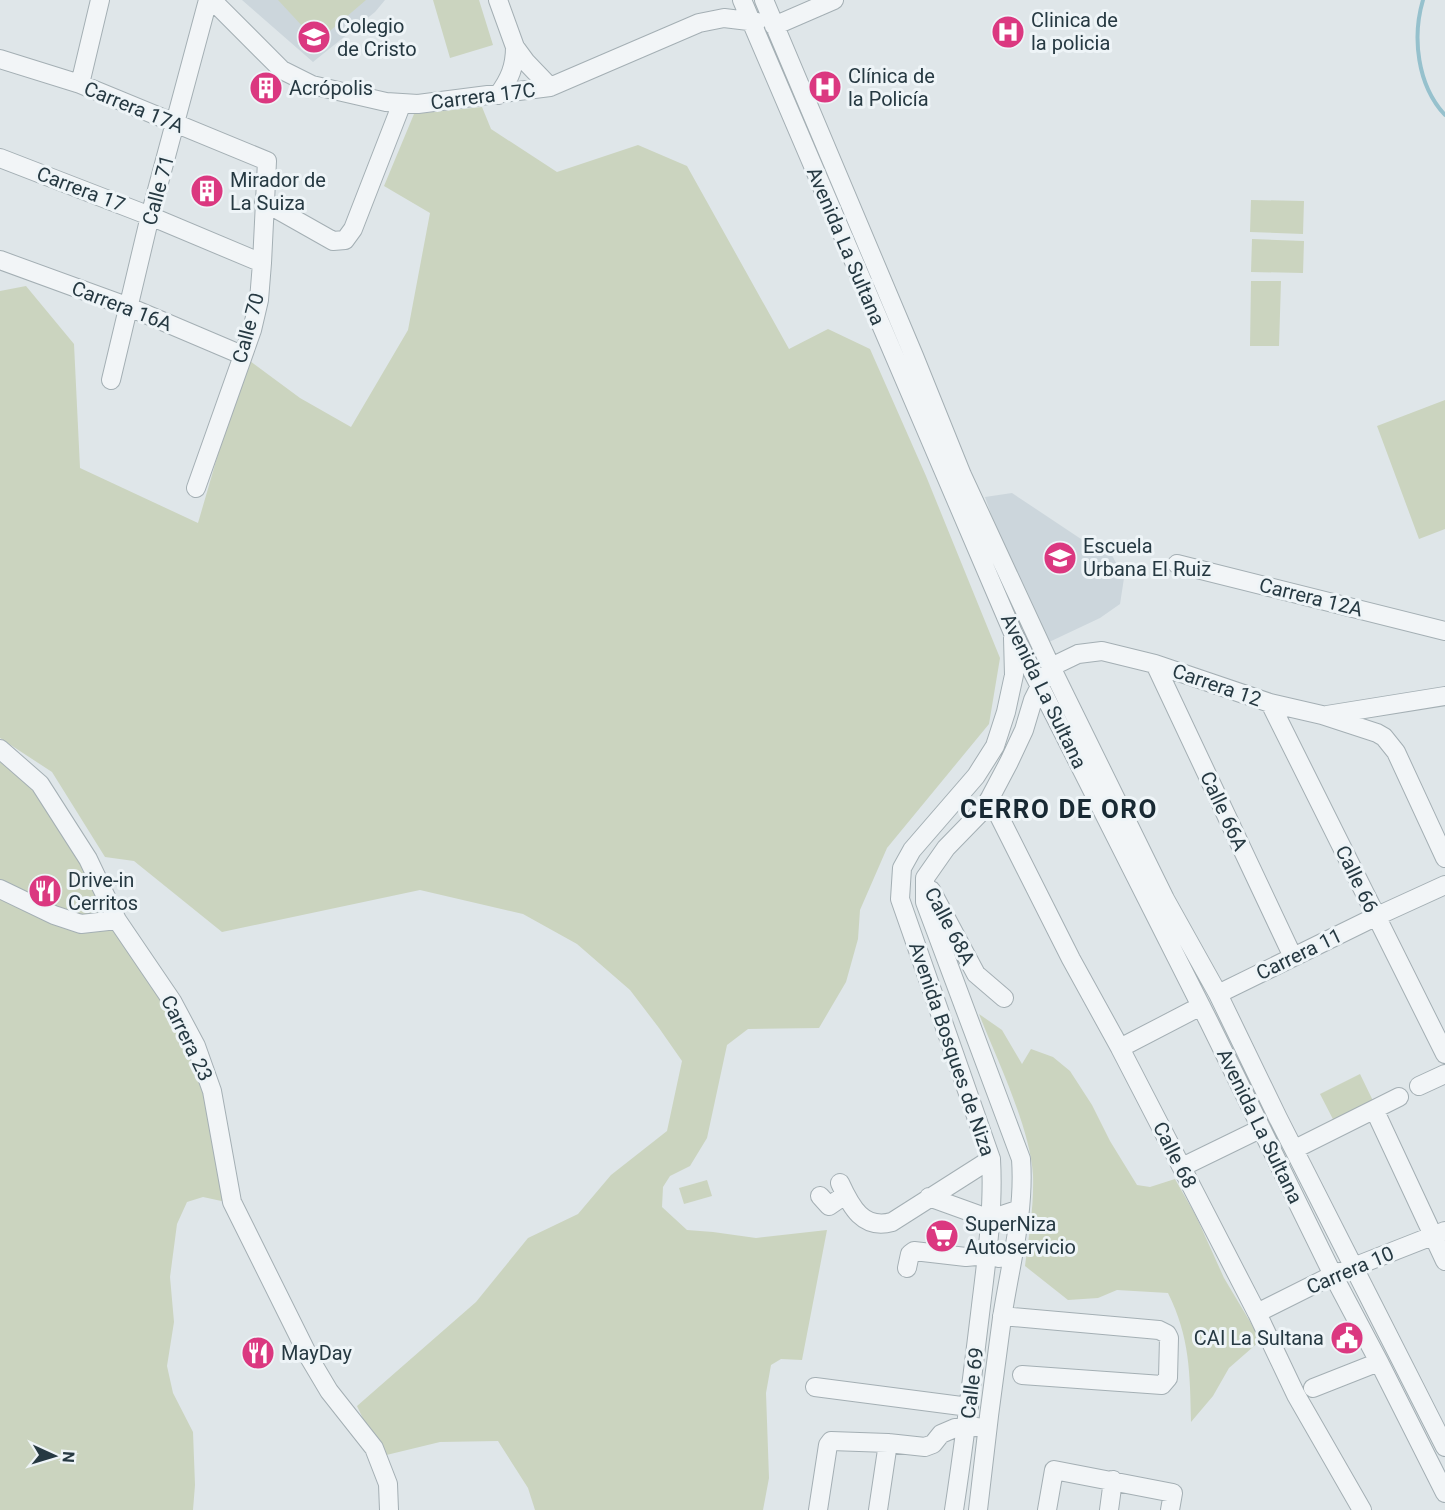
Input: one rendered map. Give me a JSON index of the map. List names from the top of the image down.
{
  "streets": {
    "street": [
      "Carrera 17C",
      "Carrera 17A",
      "Carrera 17",
      "Calle 71",
      "Avenida La Sultana",
      "Carrera 16A",
      "Calle 70",
      "Carrera 12A",
      "Carrera 12",
      "Calle 66A",
      "Calle 66",
      "Calle 68A",
      "Carrera 11",
      "Carrera 23",
      "Avenida Bosques de Niza",
      "Calle 68",
      "Carrera 10",
      "Calle 69"
    ]
  },
  "crossings": [
    ["Carrera 17C", "Calle 71"],
    ["Carrera 17C", "Avenida La Sultana"],
    ["Carrera 17A", "Calle 71"],
    ["Carrera 17A", "Calle 70"],
    ["Carrera 17", "Calle 71"],
    ["Carrera 17", "Calle 70"],
    ["Calle 71", "Carrera 16A"],
    ["Avenida La Sultana", "Carrera 12"],
    ["Avenida La Sultana", "Carrera 11"],
    ["Avenida La Sultana", "Avenida Bosques de Niza"],
    ["Avenida La Sultana", "Carrera 10"],
    ["Carrera 16A", "Calle 70"],
    ["Carrera 12", "Calle 66A"],
    ["Carrera 12", "Calle 66"],
    ["Calle 66A", "Carrera 11"],
    ["Calle 66", "Carrera 11"],
    ["Calle 68A", "Avenida Bosques de Niza"],
    ["Avenida Bosques de Niza", "Calle 69"],
    ["Calle 68", "Carrera 10"]
  ],
  "districts": ["CERRO DE ORO"],
  "places": {
    "hospital": ["Clinica de la policia", "Clínica de la Policía"],
    "school or university": ["Colegio de Cristo", "Escuela Urbana El Ruiz"],
    "building": ["Acrópolis", "Mirador de La Suiza"],
    "restaurant": ["Drive-in Cerritos", "MayDay"],
    "supermarket": ["SuperNiza Autoservicio"],
    "public building": ["CAI La Sultana"]
  },
  "north": "right"
}
